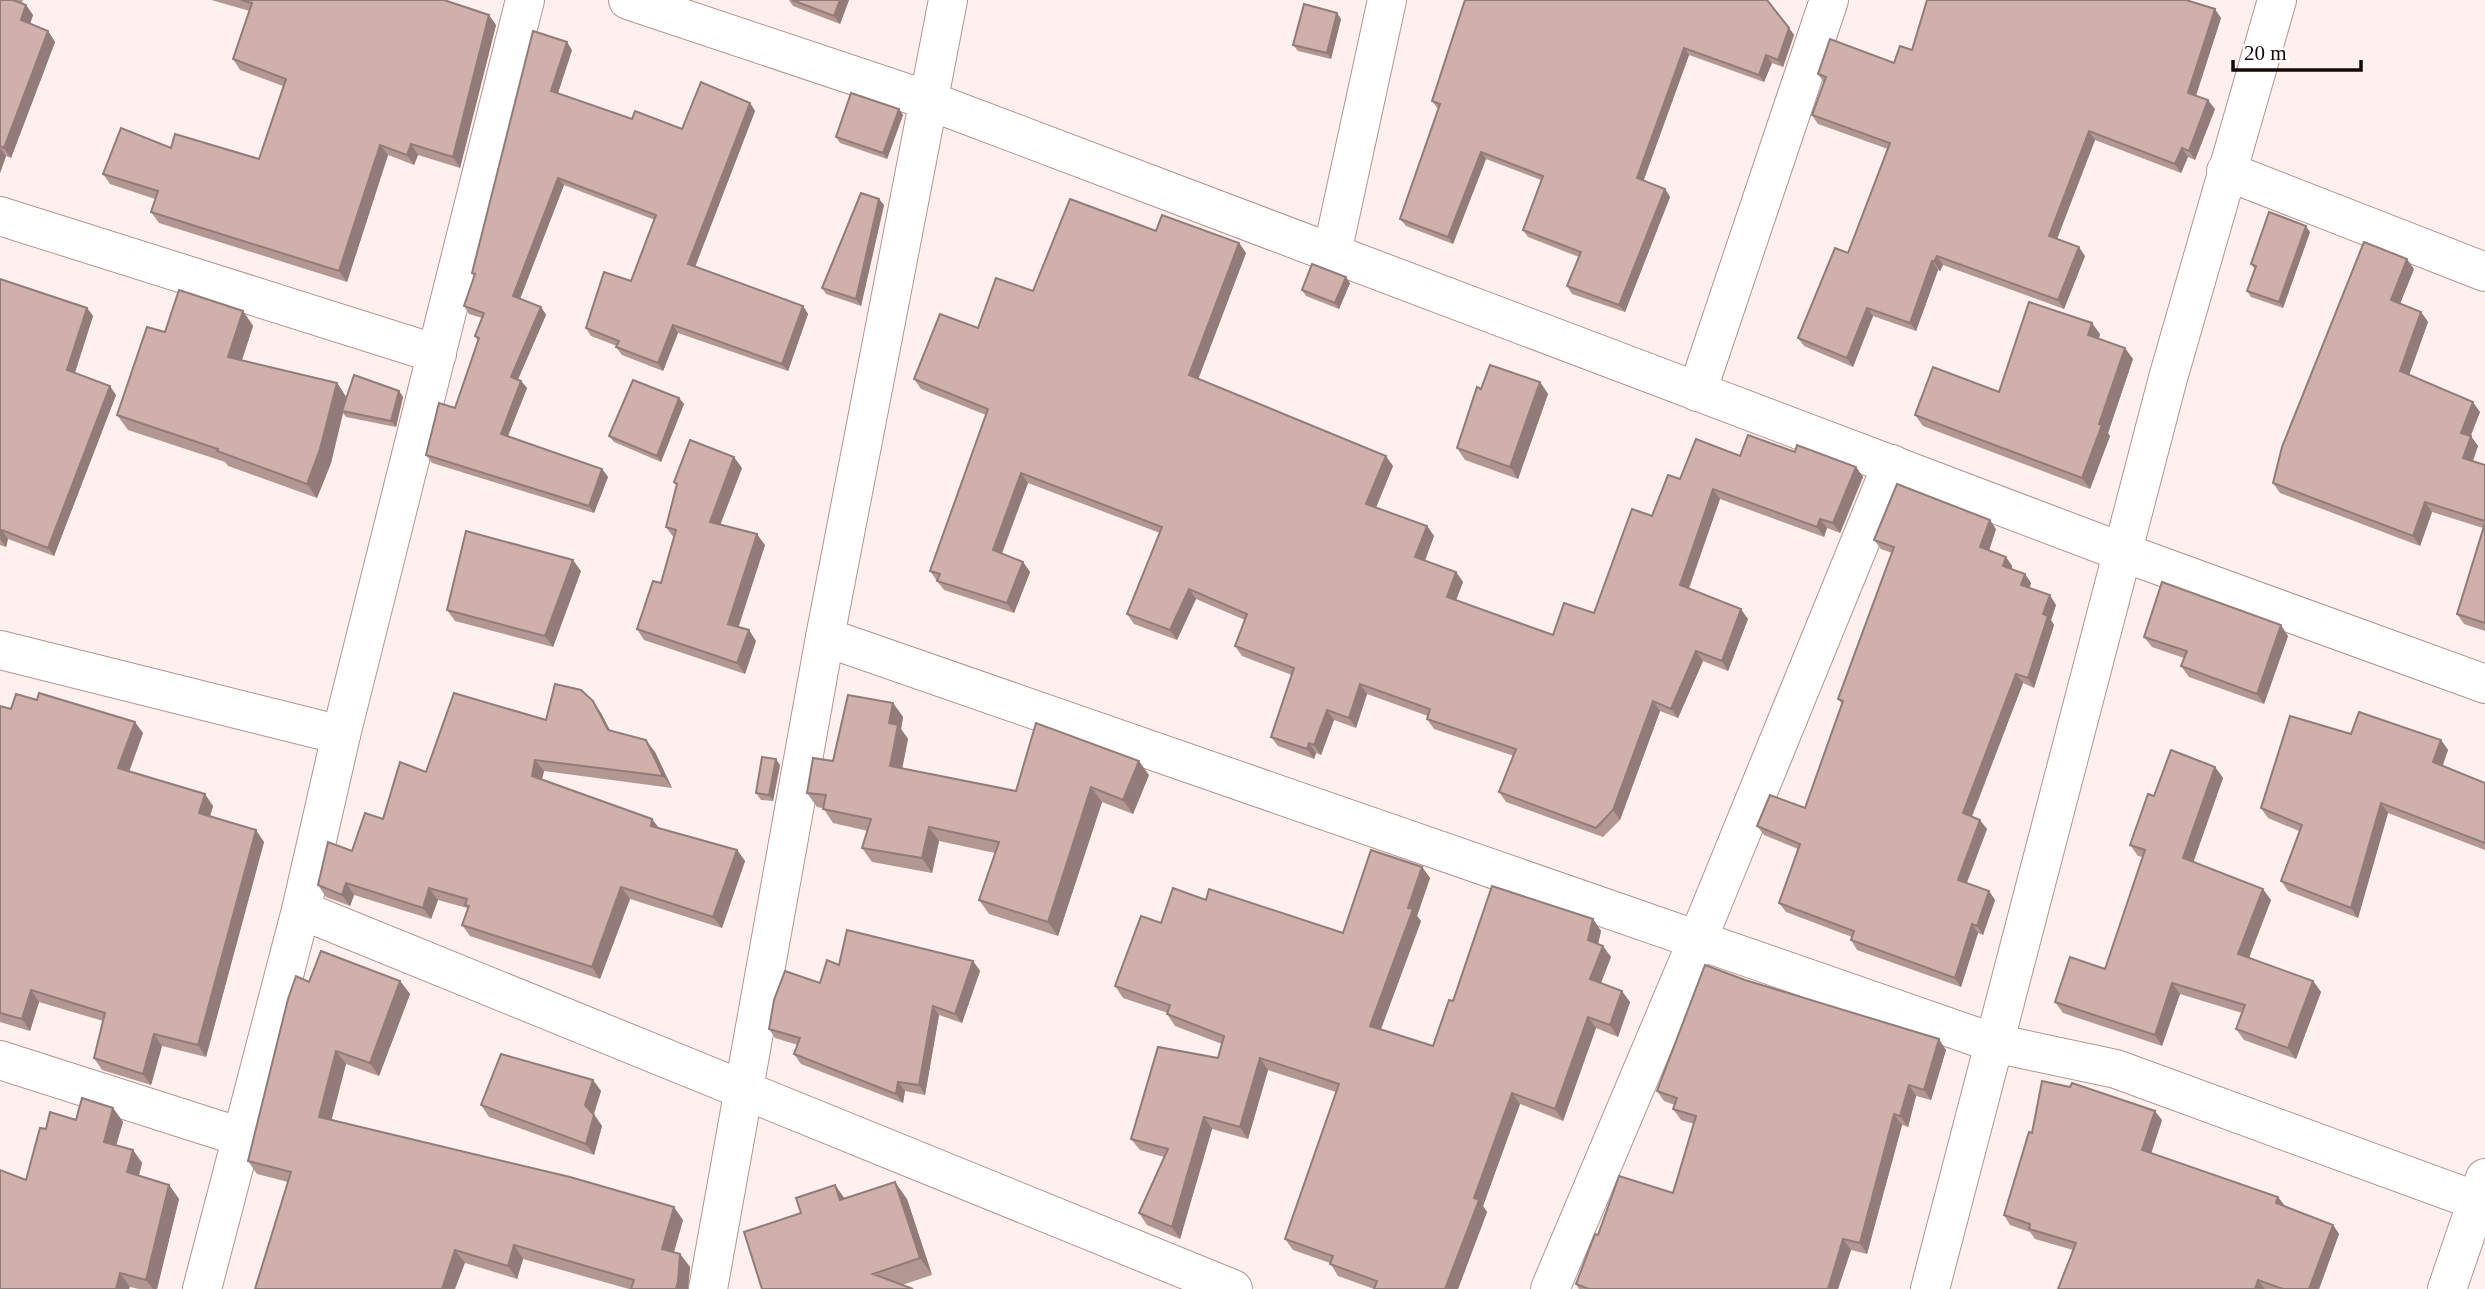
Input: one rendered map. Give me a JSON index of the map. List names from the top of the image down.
{
  "scale_bar": "20 m"
}
